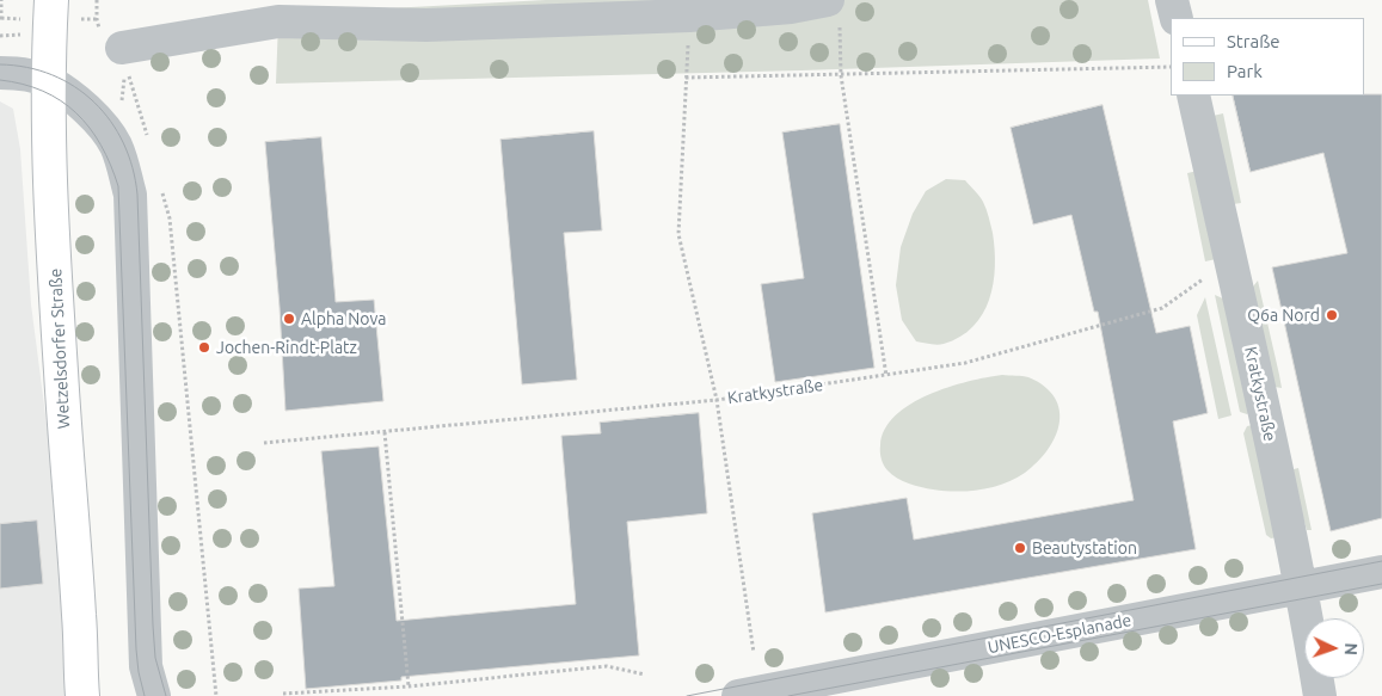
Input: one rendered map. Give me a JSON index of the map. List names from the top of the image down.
{
  "streets": {
    "main road": ["Wetzelsdorfer Straße"],
    "street": ["Kratkystraße", "UNESCO-Esplanade"]
  },
  "crossings": [
    ["Kratkystraße", "UNESCO-Esplanade"]
  ],
  "places": [
    "Q6a Nord",
    "Alpha Nova",
    "Jochen-Rindt-Platz",
    "Beautystation"
  ],
  "legend": ["Straße", "Park"],
  "north": "right"
}
